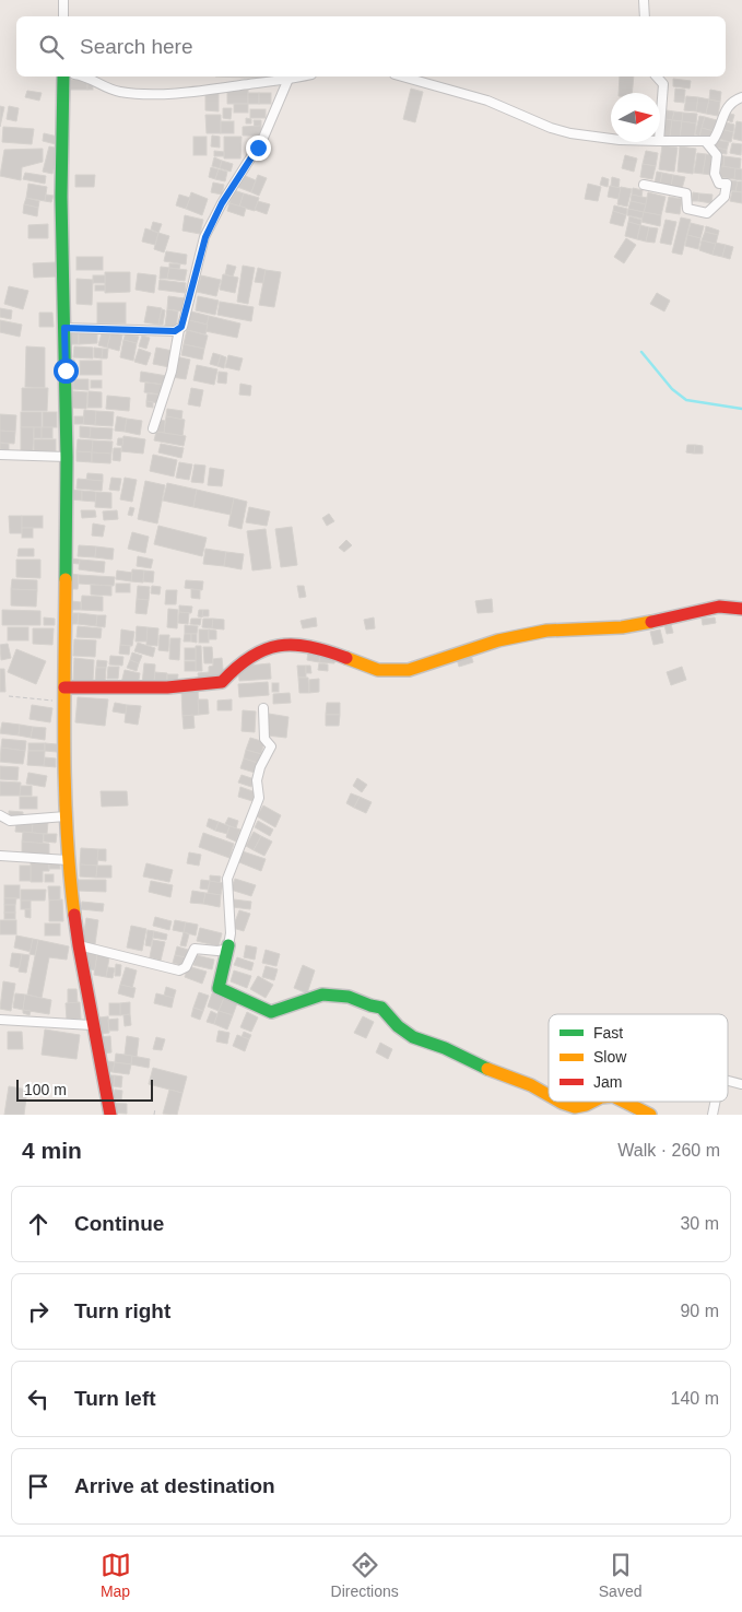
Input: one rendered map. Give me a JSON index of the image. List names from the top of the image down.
{
  "legend": ["Fast", "Slow", "Jam"],
  "scale_bar": "100 m",
  "north": "right",
  "page": {
    "search": "Search here",
    "scale": "100 m",
    "heading": ["4 min", "Walk · 260 m"],
    "list": [
      ["Continue", "30 m"],
      ["Turn right", "90 m"],
      ["Turn left", "140 m"],
      "Arrive at destination"
    ],
    "nav": ["Map", "Directions", "Saved"]
  }
}
